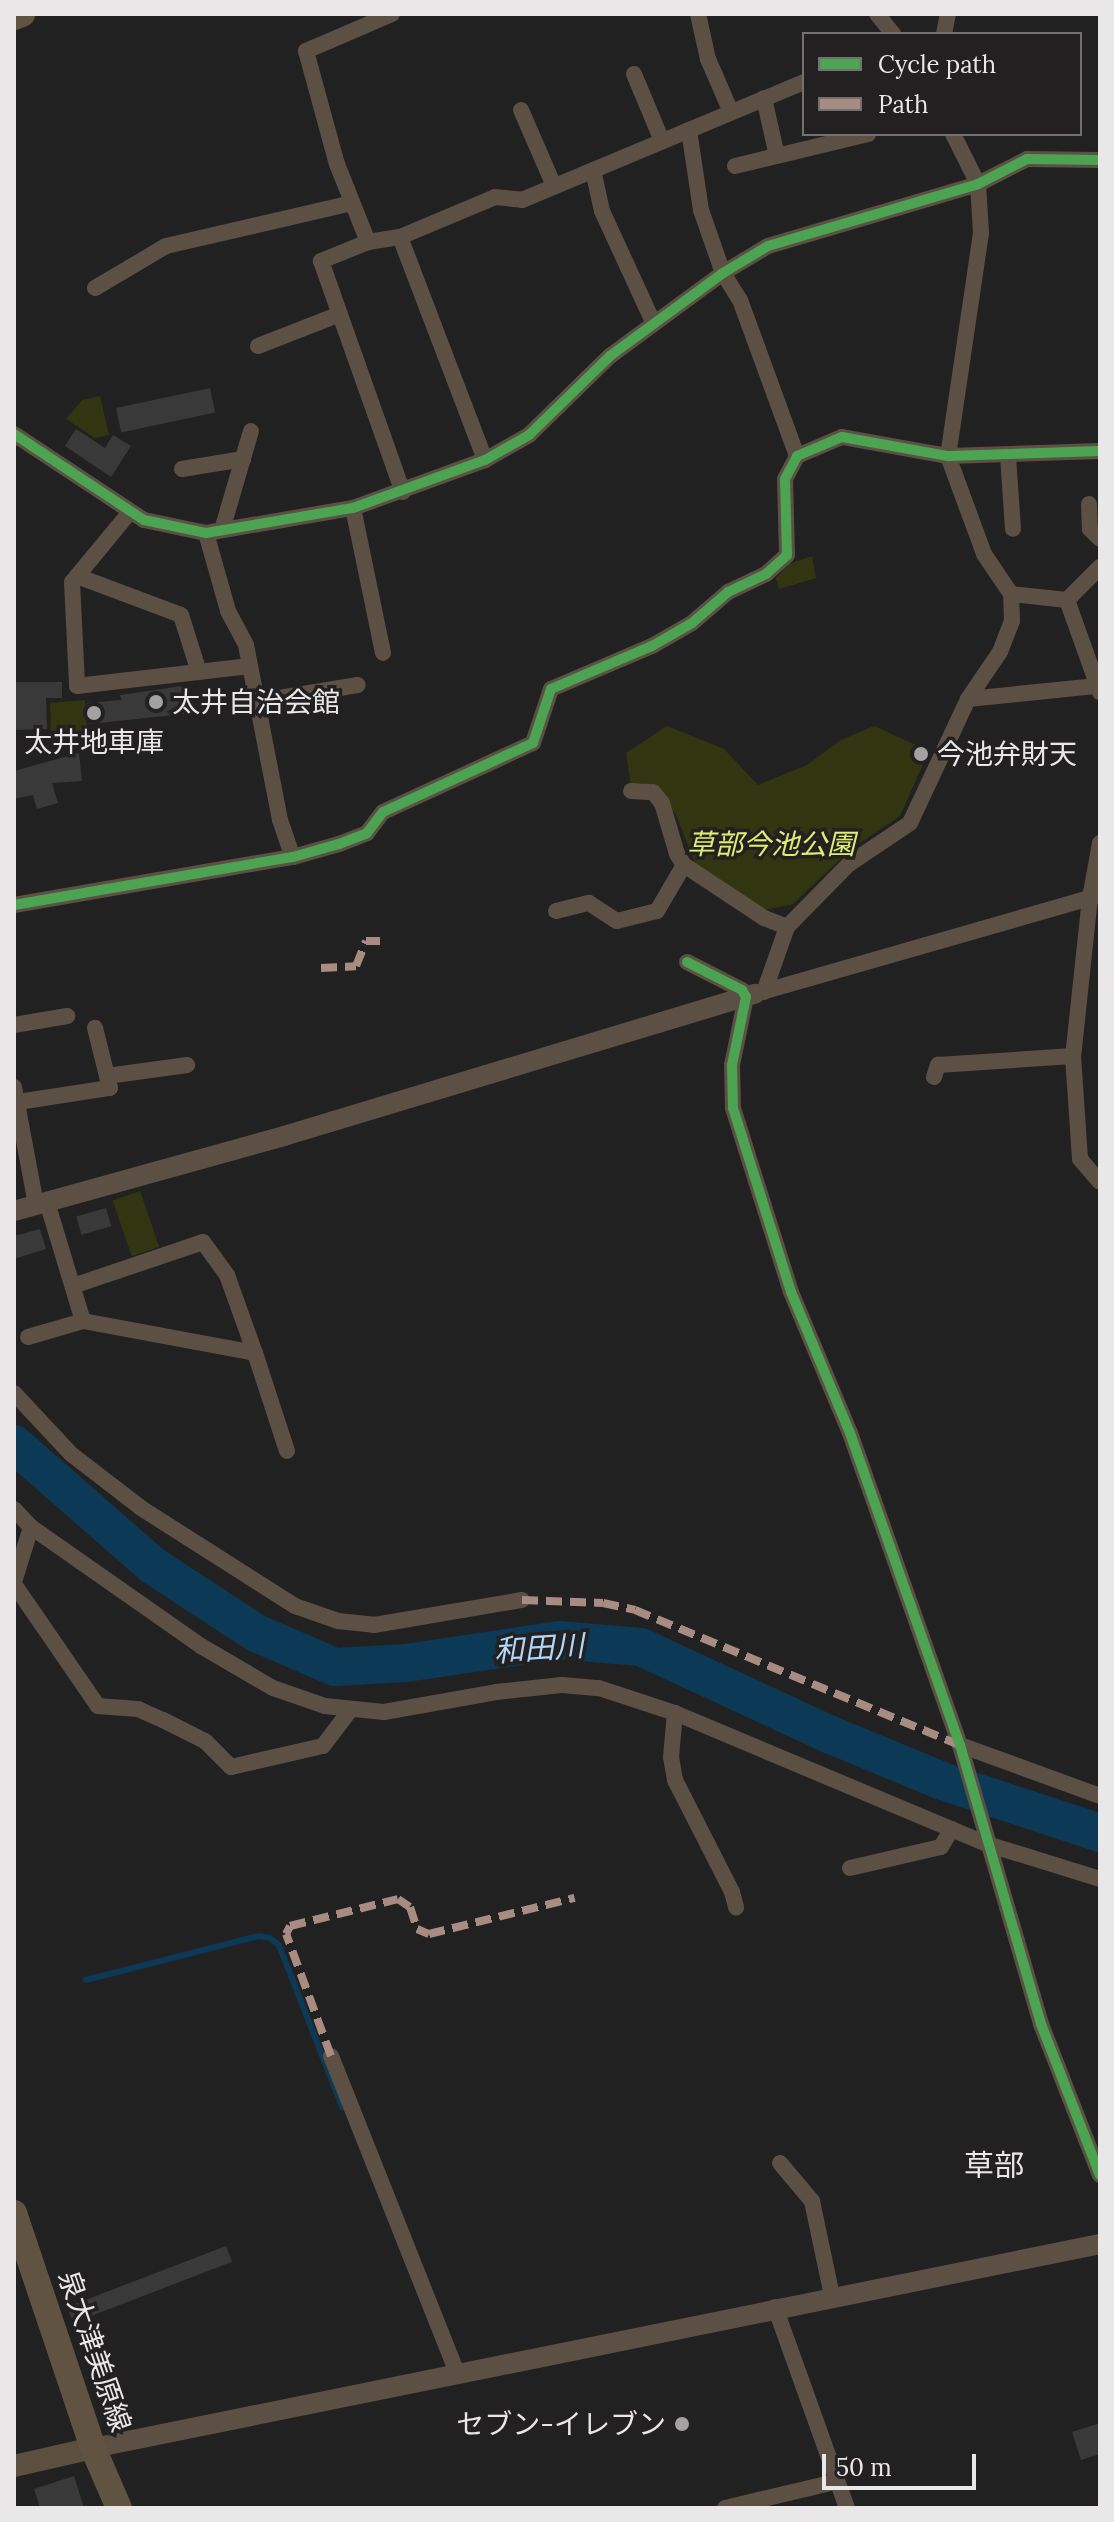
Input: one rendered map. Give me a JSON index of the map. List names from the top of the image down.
{
  "streets": {
    "main road": ["泉大津美原線"]
  },
  "districts": ["草部"],
  "water": ["和田川"],
  "parks": ["草部今池公園"],
  "places": [
    "太井自治会館",
    "太井地車庫",
    "今池弁財天",
    "セブン-イレブン"
  ],
  "legend": ["Cycle path", "Path"],
  "scale_bar": "50 m"
}
